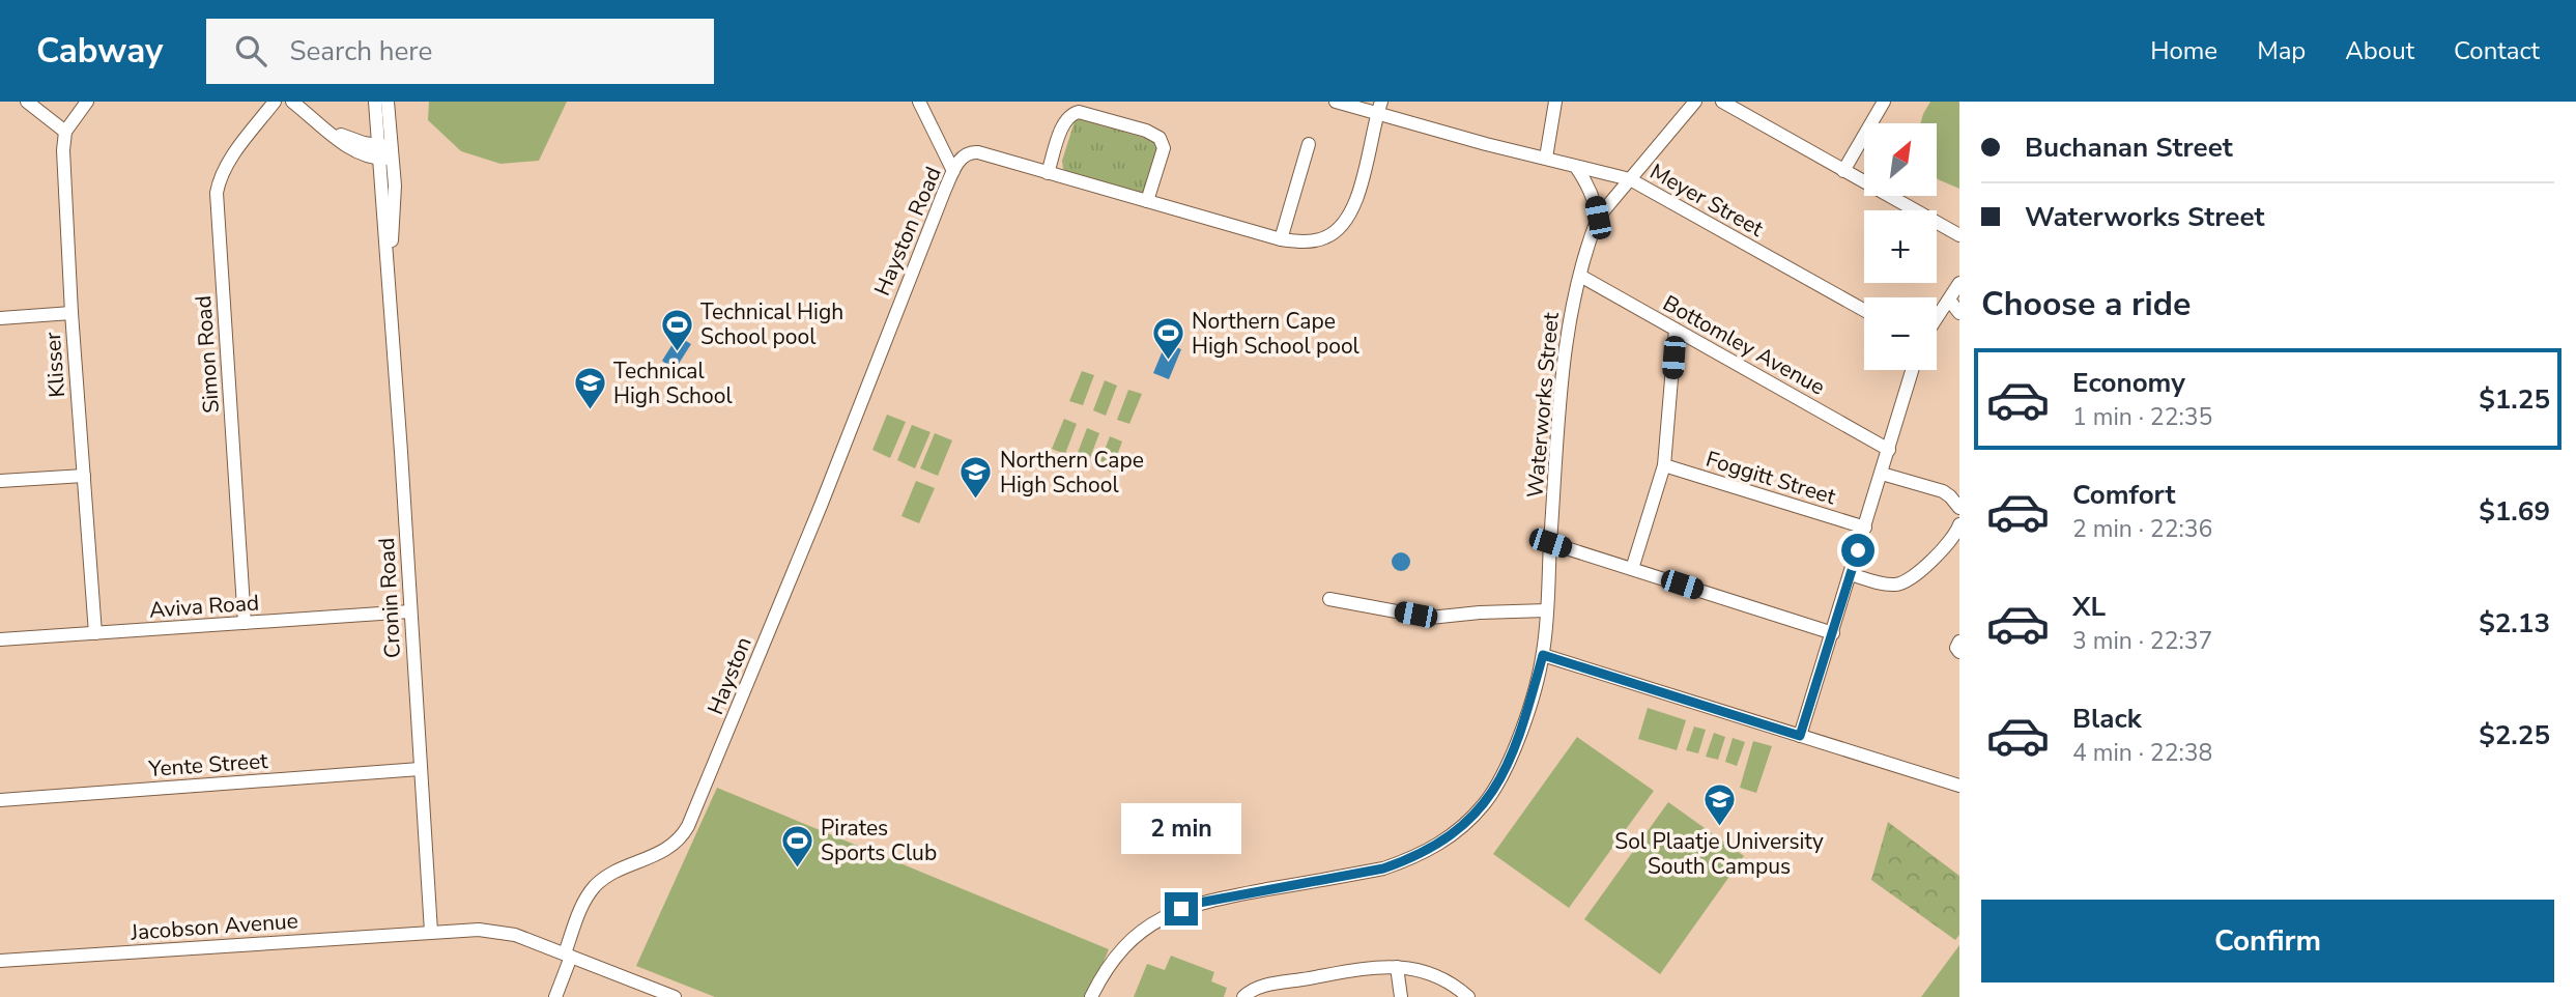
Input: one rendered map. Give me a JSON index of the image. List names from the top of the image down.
{
  "streets": {
    "street": [
      "Meyer Street",
      "Hayston Road",
      "Bottomley Avenue",
      "Simon Road",
      "Klisser",
      "Waterworks Street",
      "Foggitt Street",
      "Cronin Road",
      "Aviva Road",
      "Hayston",
      "Yente Street",
      "Jacobson Avenue"
    ]
  },
  "crossings": [
    ["Meyer Street", "Hayston Road"],
    ["Meyer Street", "Waterworks Street"],
    ["Hayston Road", "Hayston"],
    ["Bottomley Avenue", "Waterworks Street"],
    ["Simon Road", "Aviva Road"],
    ["Klisser", "Aviva Road"],
    ["Cronin Road", "Aviva Road"],
    ["Cronin Road", "Yente Street"],
    ["Cronin Road", "Jacobson Avenue"],
    ["Hayston", "Jacobson Avenue"]
  ],
  "places": {
    "sports": ["Technical High School pool", "Northern Cape High School pool", "Pirates Sports Club"],
    "school or university": ["Technical High School", "Northern Cape High School", "Sol Plaatje University South Campus"]
  },
  "north": "top right",
  "page": {
    "header": "Cabway",
    "search": "Search here",
    "nav": [
      "Home",
      "Map",
      "About",
      "Contact"
    ],
    "banner": ["Buchanan Street", "Waterworks Street"],
    "map_buttons": ["+", "−"],
    "heading": "Choose a ride",
    "list": [
      {
        "name": "Economy",
        "note": "1 min · 22:35",
        "value": "$1.25"
      },
      {
        "name": "Comfort",
        "note": "2 min · 22:36",
        "value": "$1.69"
      },
      {
        "name": "XL",
        "note": "3 min · 22:37",
        "value": "$2.13"
      },
      {
        "name": "Black",
        "note": "4 min · 22:38",
        "value": "$2.25"
      }
    ],
    "bubble": "2 min",
    "buttons": "Confirm"
  }
}
